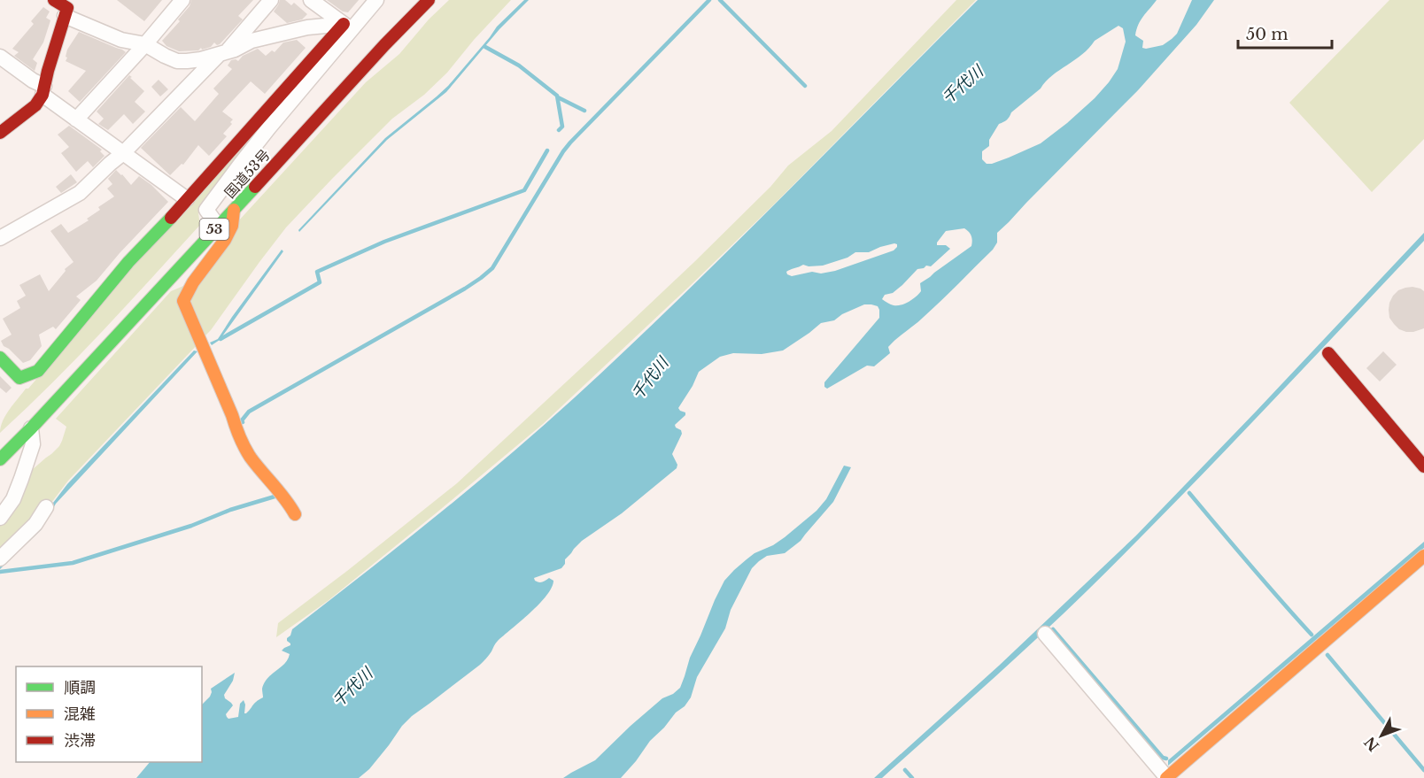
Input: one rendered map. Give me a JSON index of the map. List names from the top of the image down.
{
  "streets": {
    "main road": ["国道53号", "53"]
  },
  "water": ["千代川"],
  "legend": ["順調", "混雑", "渋滞"],
  "scale_bar": "50 m",
  "north": "bottom left"
}
